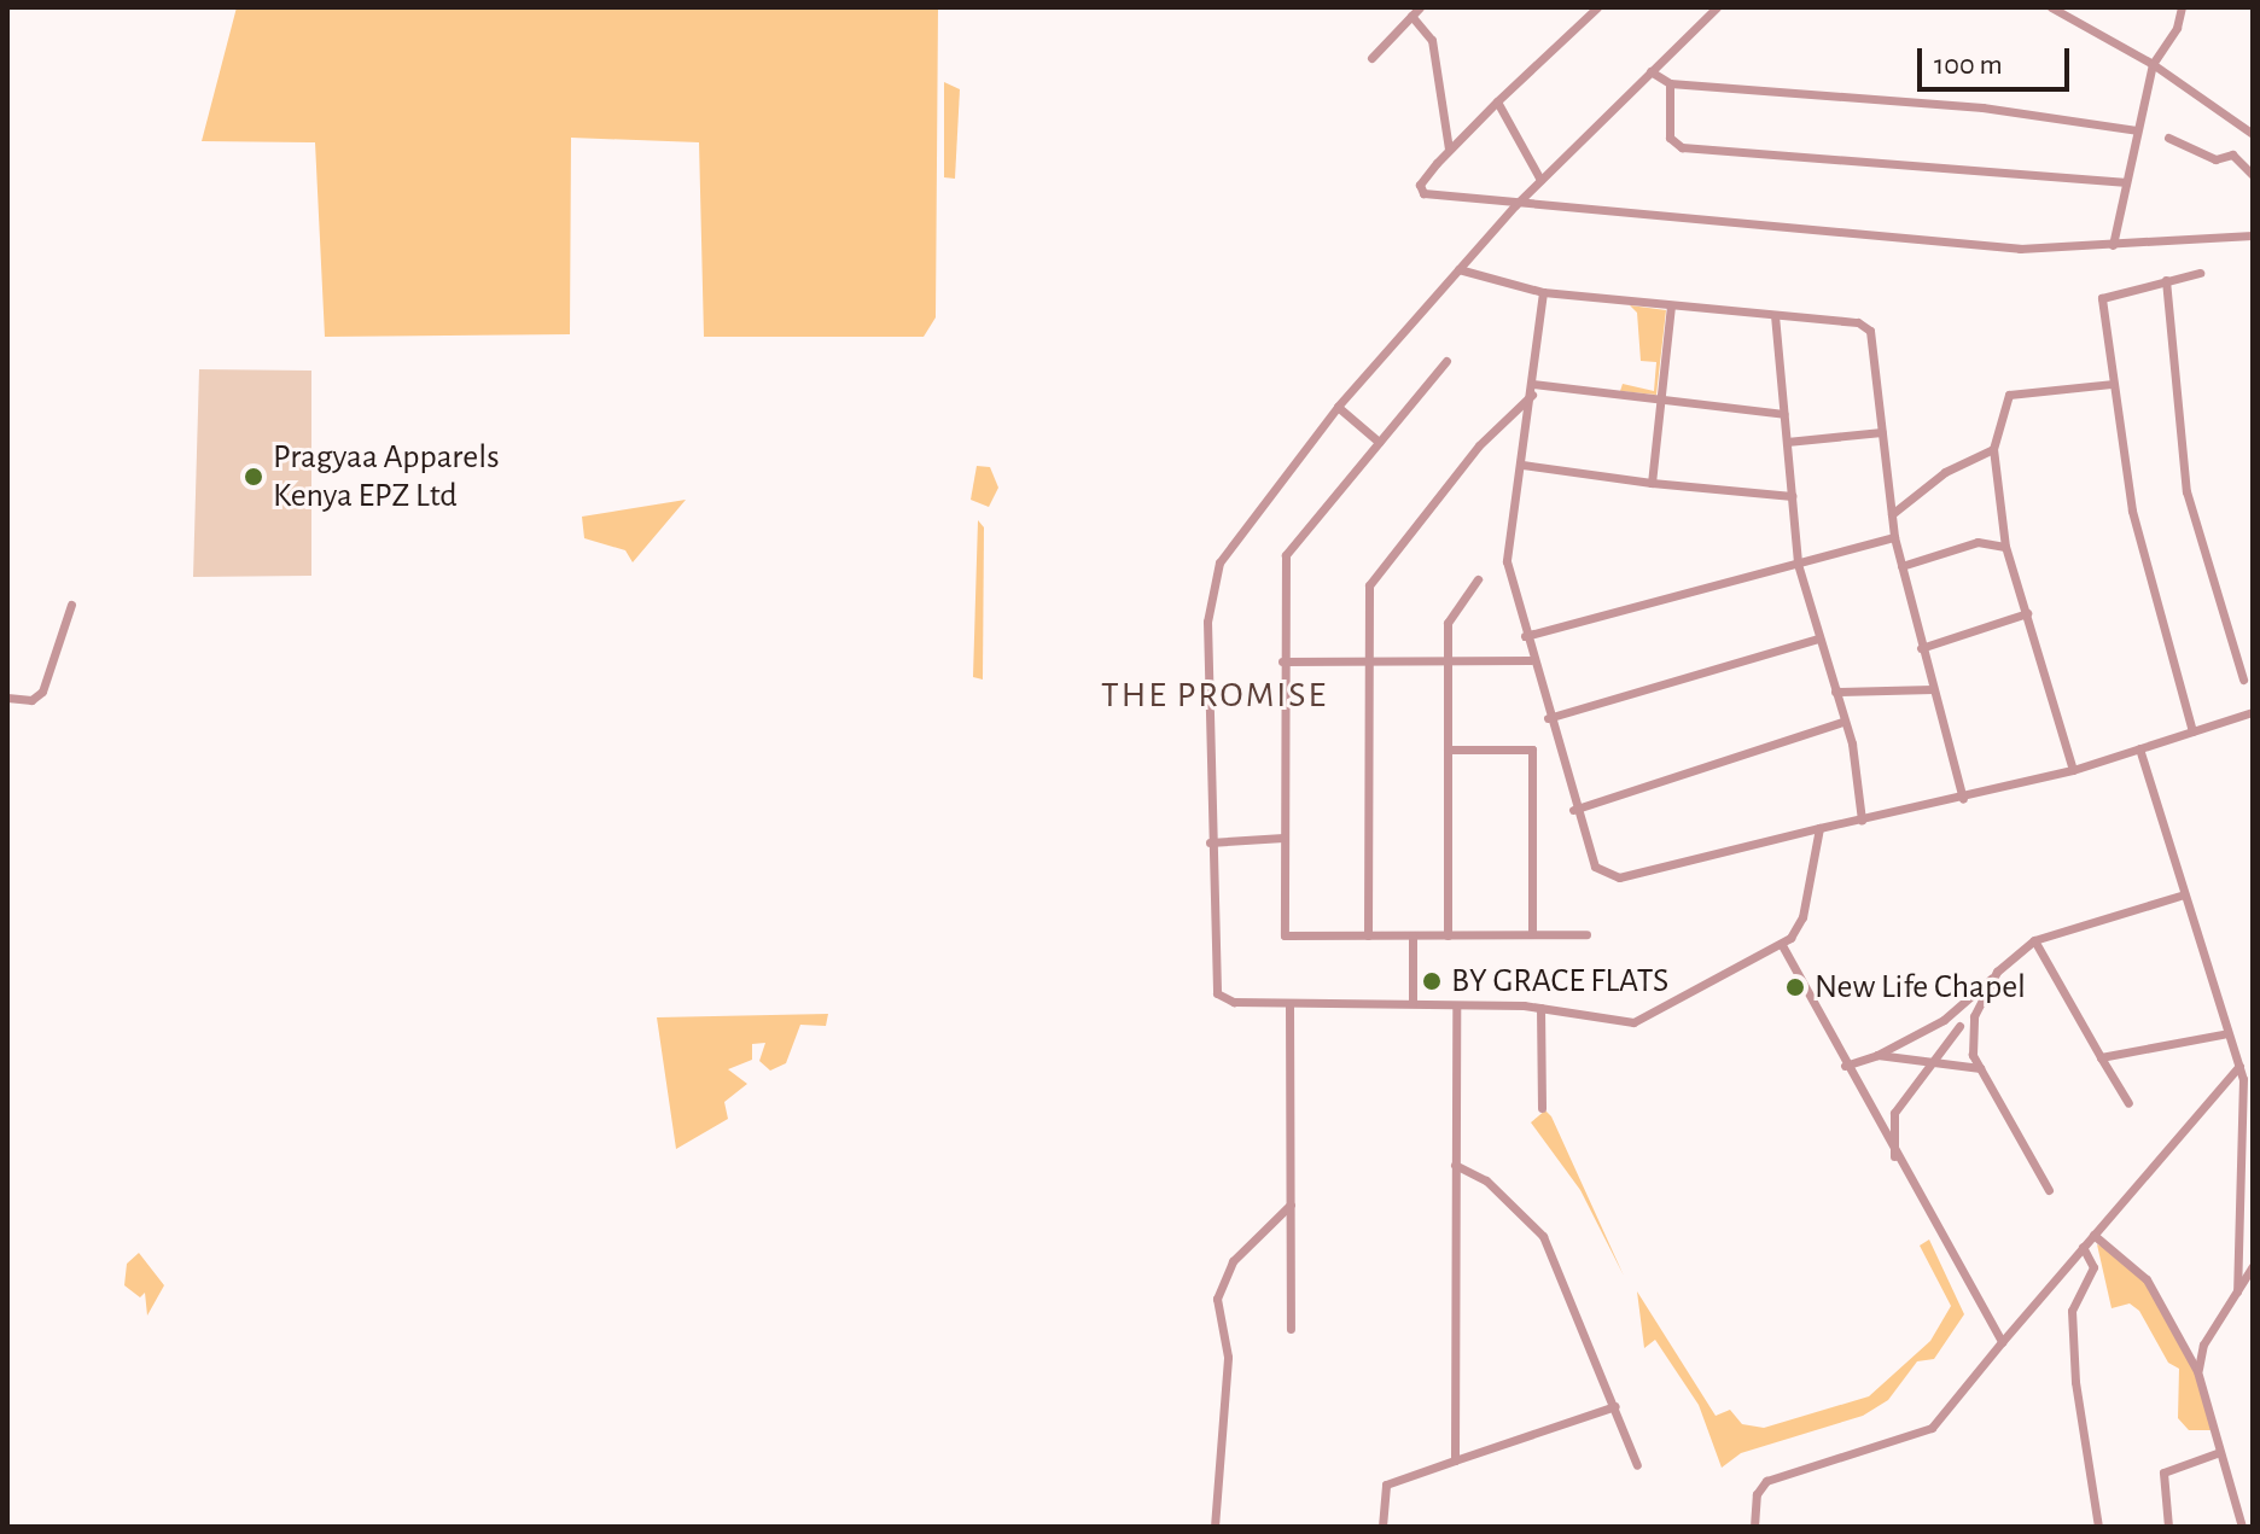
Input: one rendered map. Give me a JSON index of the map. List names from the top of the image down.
{
  "districts": ["THE PROMISE"],
  "places": ["Pragyaa Apparels Kenya EPZ Ltd", "BY GRACE FLATS", "New Life Chapel"],
  "scale_bar": "100 m"
}
